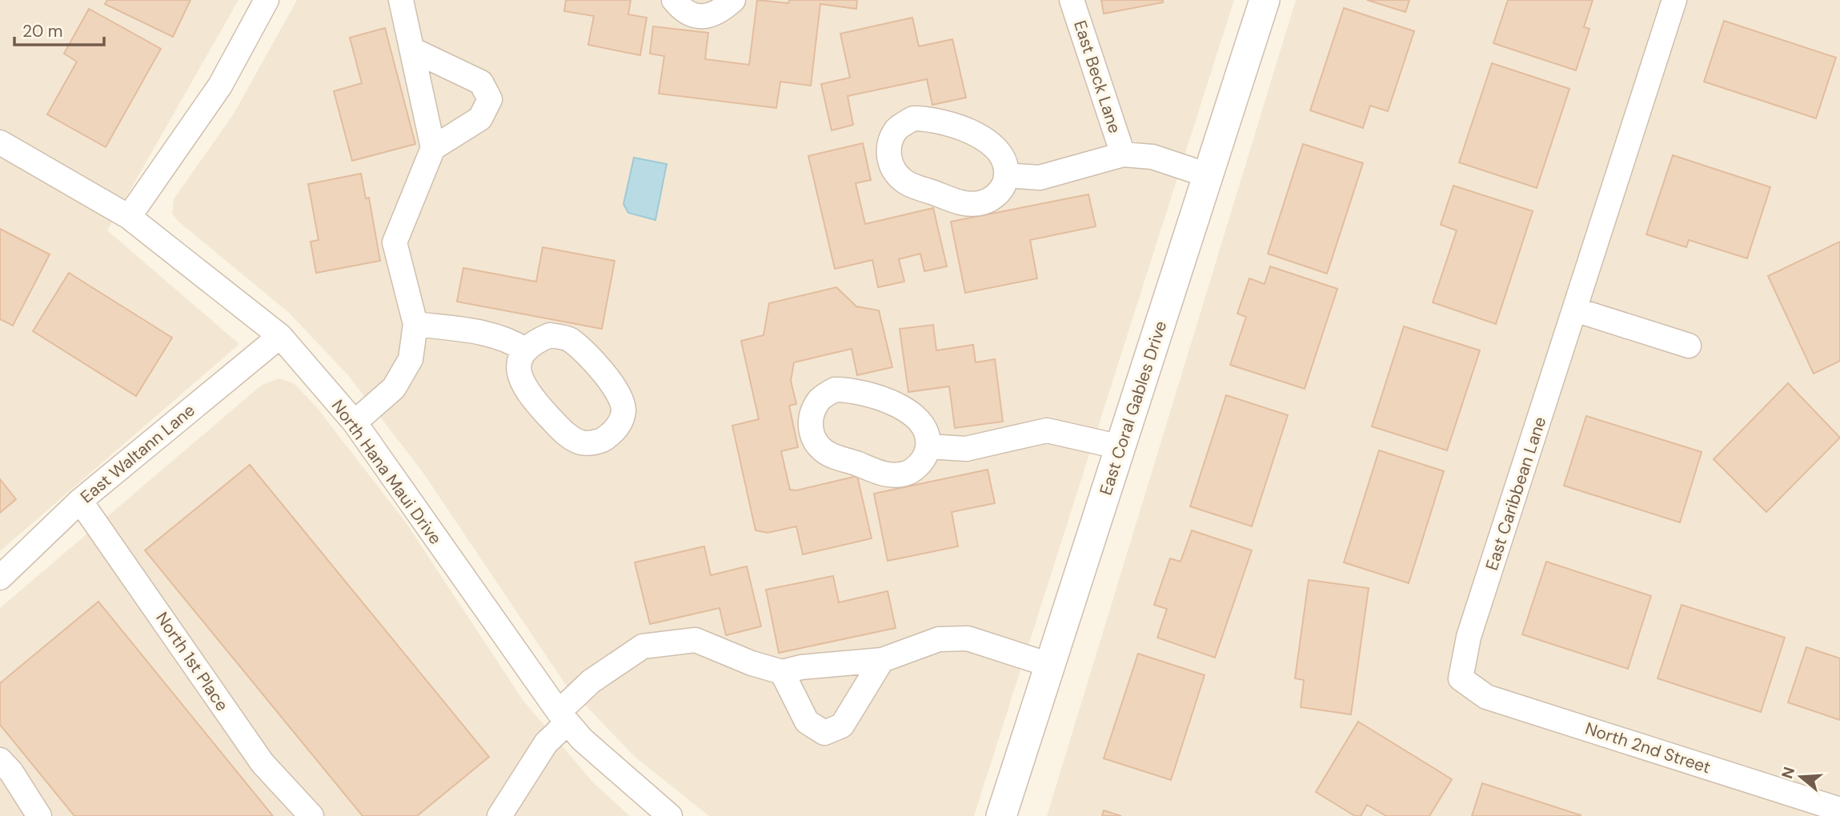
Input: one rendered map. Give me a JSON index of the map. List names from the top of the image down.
{
  "streets": {
    "street": [
      "East Beck Lane",
      "East Coral Gables Drive",
      "East Waltann Lane",
      "North Hana Maui Drive",
      "East Caribbean Lane",
      "North 1st Place",
      "North 2nd Street"
    ]
  },
  "crossings": [
    ["East Waltann Lane", "North Hana Maui Drive"],
    ["East Waltann Lane", "North 1st Place"],
    ["East Caribbean Lane", "North 2nd Street"]
  ],
  "scale_bar": "20 m",
  "north": "left"
}
